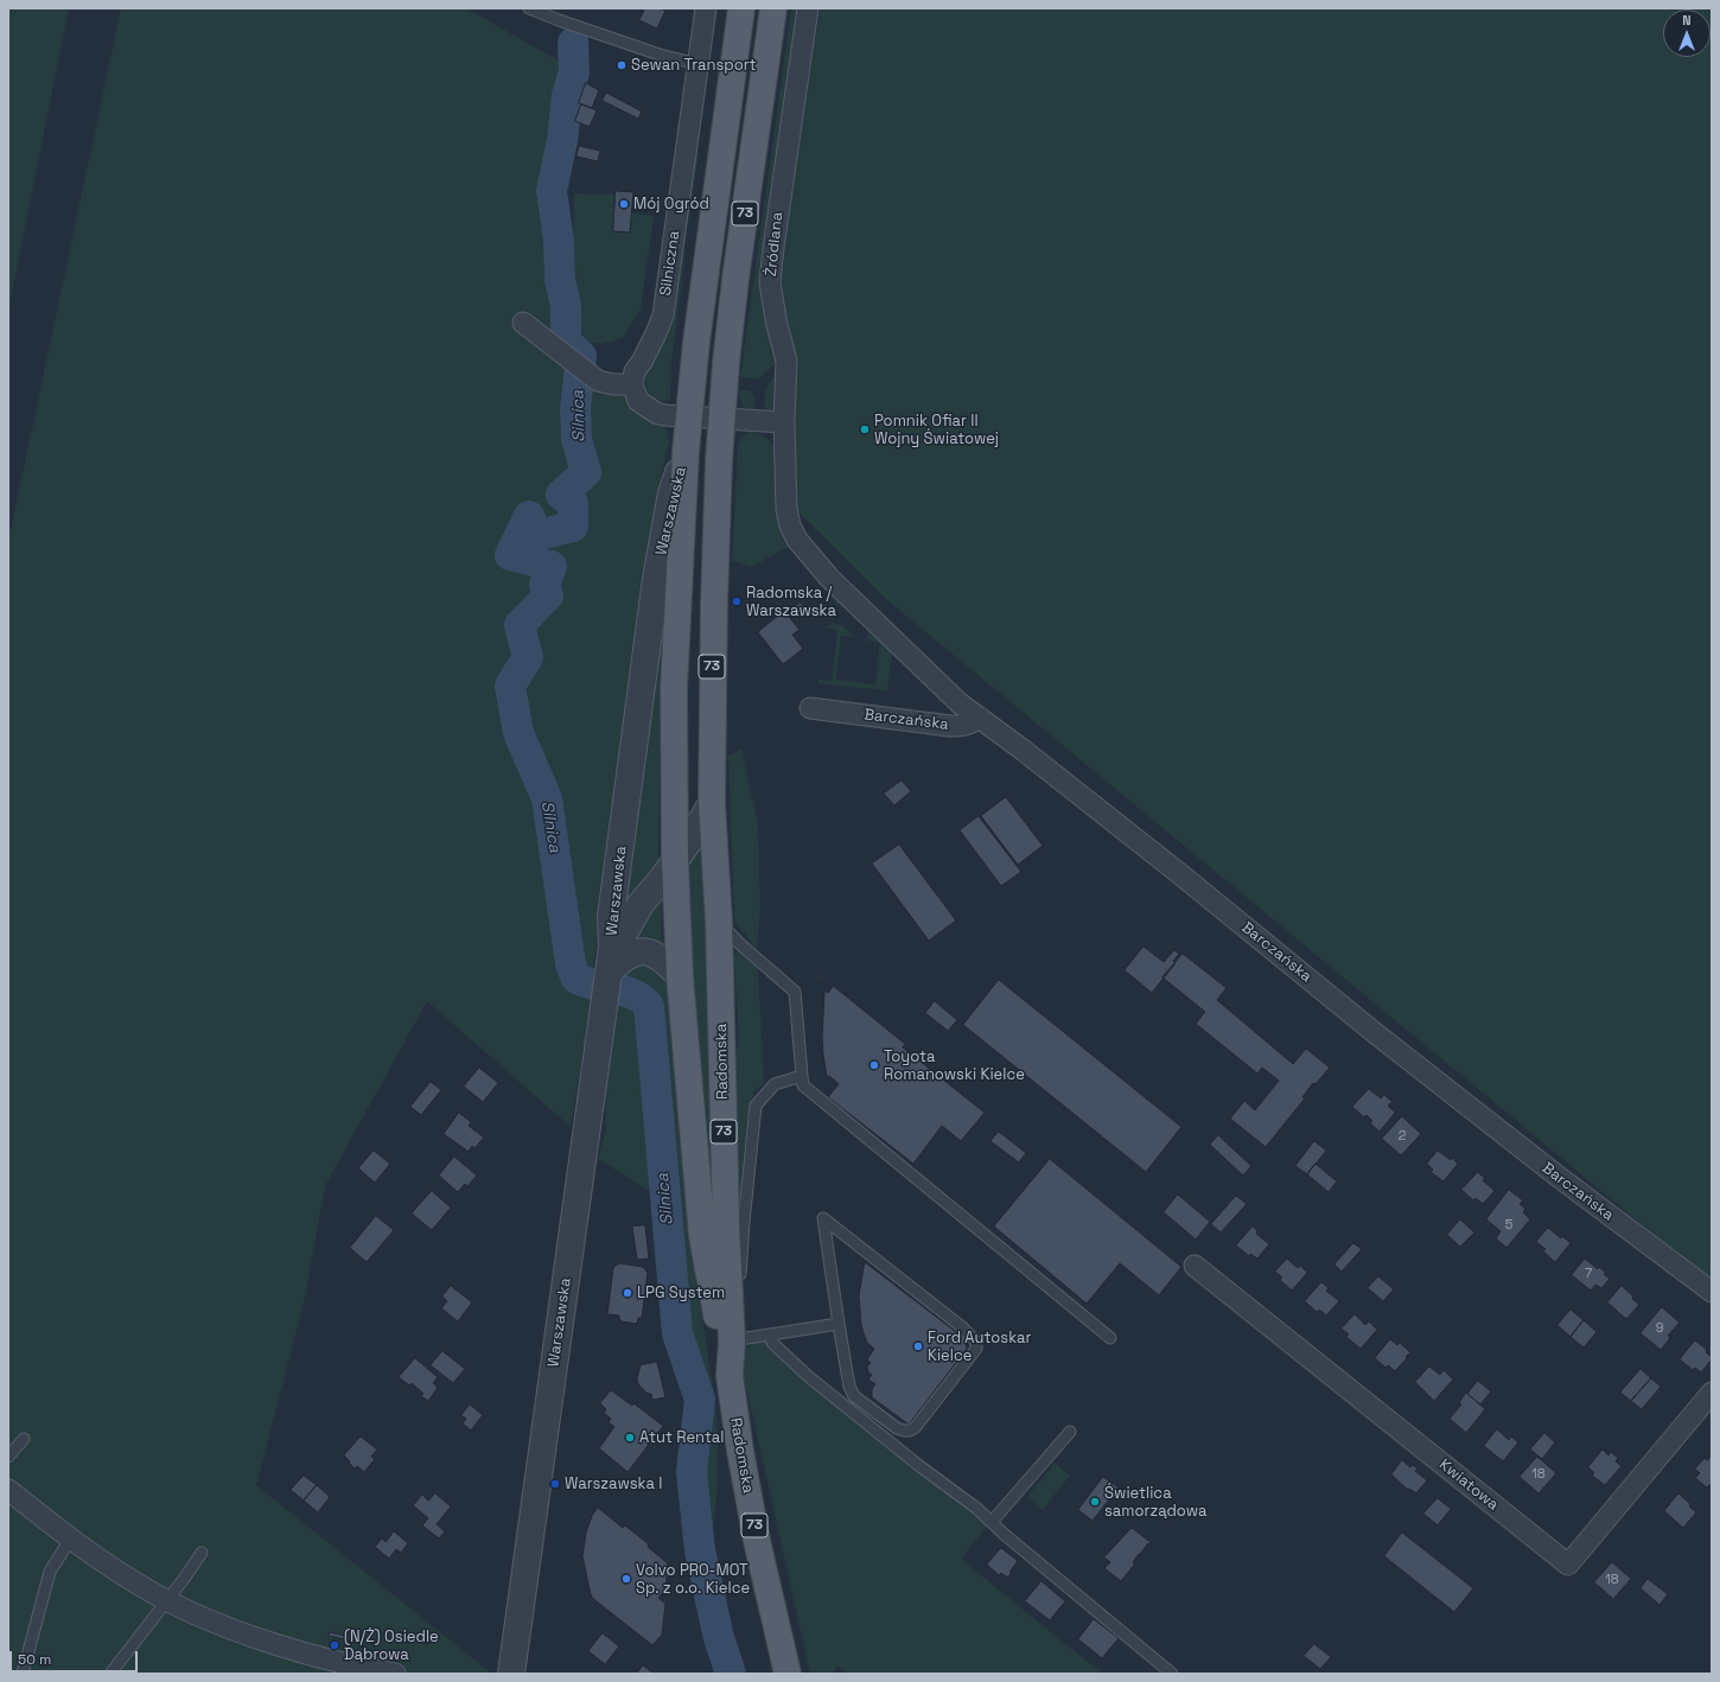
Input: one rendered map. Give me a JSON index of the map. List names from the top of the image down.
{
  "streets": {
    "main road": ["73", "Warszawska", "Radomska"],
    "street": [
      "Źródlana",
      "Silniczna",
      "Barczańska",
      "Kwiatowa"
    ]
  },
  "crossings": [
    ["73", "Warszawska"],
    ["Źródlana", "Barczańska"],
    ["Warszawska", "Radomska"]
  ],
  "water": ["Silnica"],
  "places": [
    "Sewan Transport",
    "Mój Ogród",
    "Pomnik Ofiar II Wojny Światowej",
    "Radomska / Warszawska",
    "Toyota Romanowski Kielce",
    "LPG System",
    "Ford Autoskar Kielce",
    "Atut Rental",
    "Warszawska I",
    "Świetlica samorządowa",
    "Volvo PRO-MOT Sp. z o.o. Kielce",
    "(N/Ż) Osiedle Dąbrowa"
  ],
  "house_numbers": [
    "2",
    "5",
    "7",
    "9",
    "18",
    "18"
  ],
  "scale_bar": "50 m",
  "north": "top"
}
